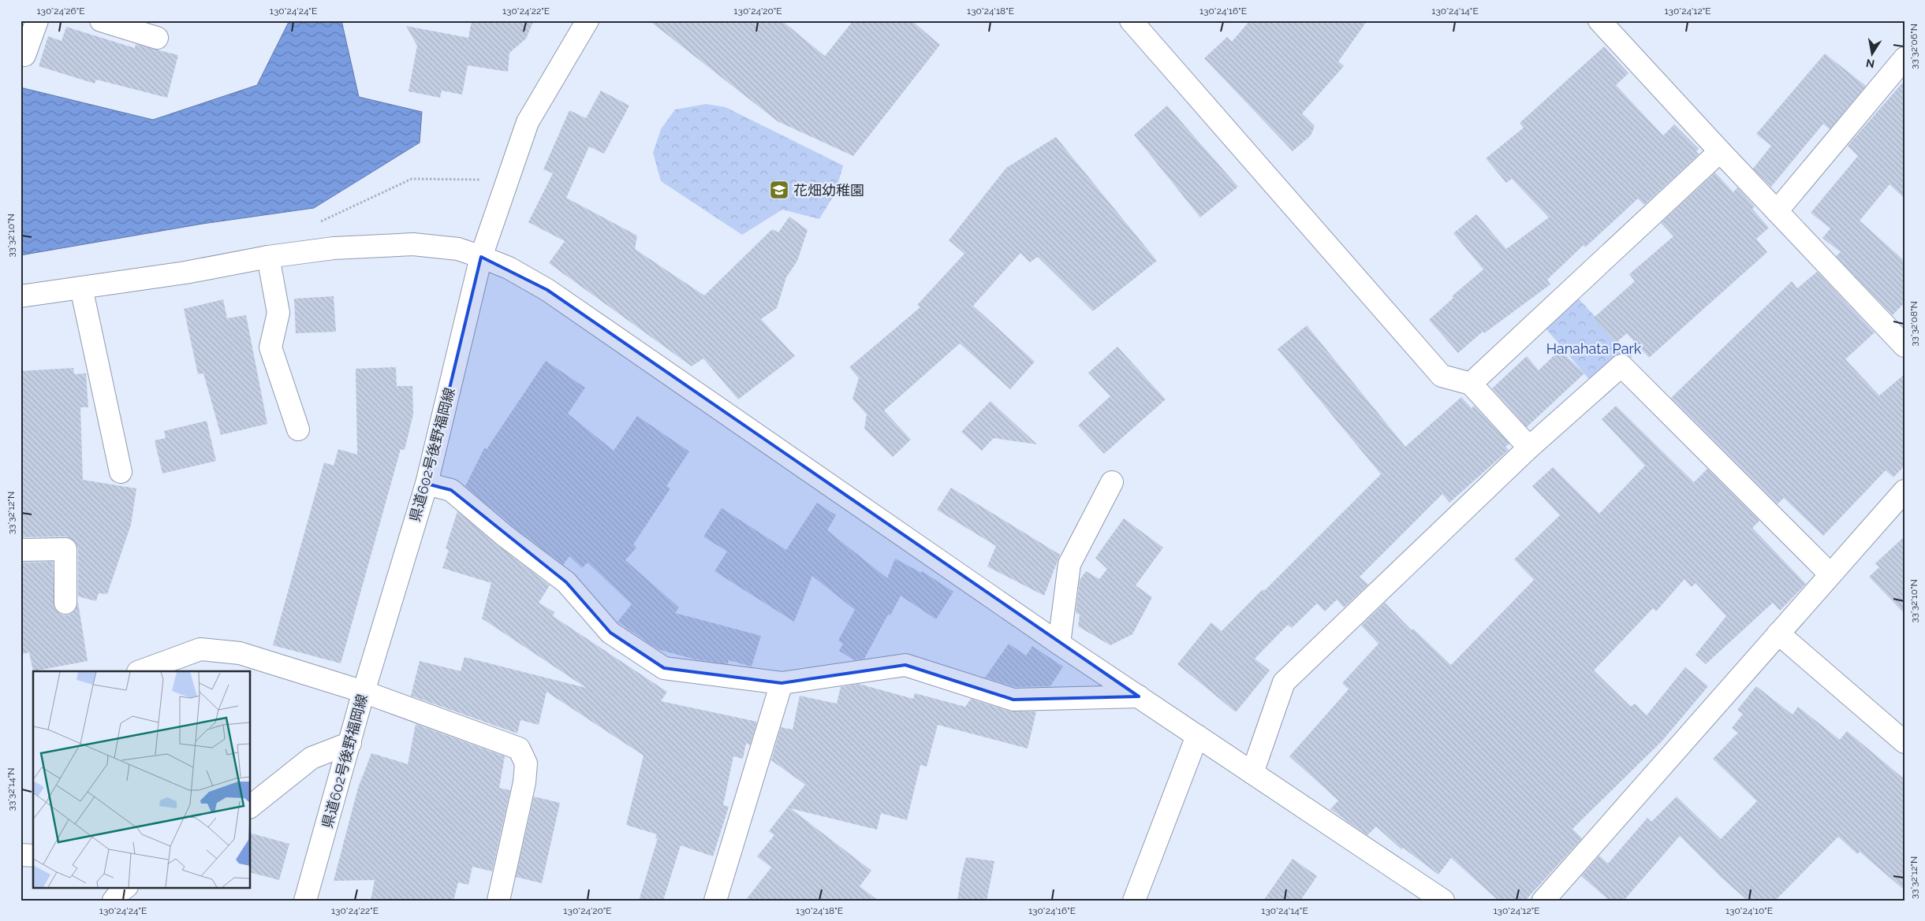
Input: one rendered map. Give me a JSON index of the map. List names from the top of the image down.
{
  "streets": {
    "street": ["県道602号後野福岡線"]
  },
  "parks": ["Hanahata Park"],
  "places": {
    "school or university": ["花畑幼稚園"]
  },
  "north": "bottom",
  "coordinates": [
    "130°24'26\"E",
    "130°24'24\"E",
    "130°24'22\"E",
    "130°24'20\"E",
    "130°24'18\"E",
    "130°24'16\"E",
    "130°24'14\"E",
    "130°24'12\"E",
    "33°32'06\"N",
    "33°32'10\"N",
    "33°32'08\"N",
    "33°32'12\"N",
    "33°32'14\"N",
    "130°24'10\"E"
  ]
}
